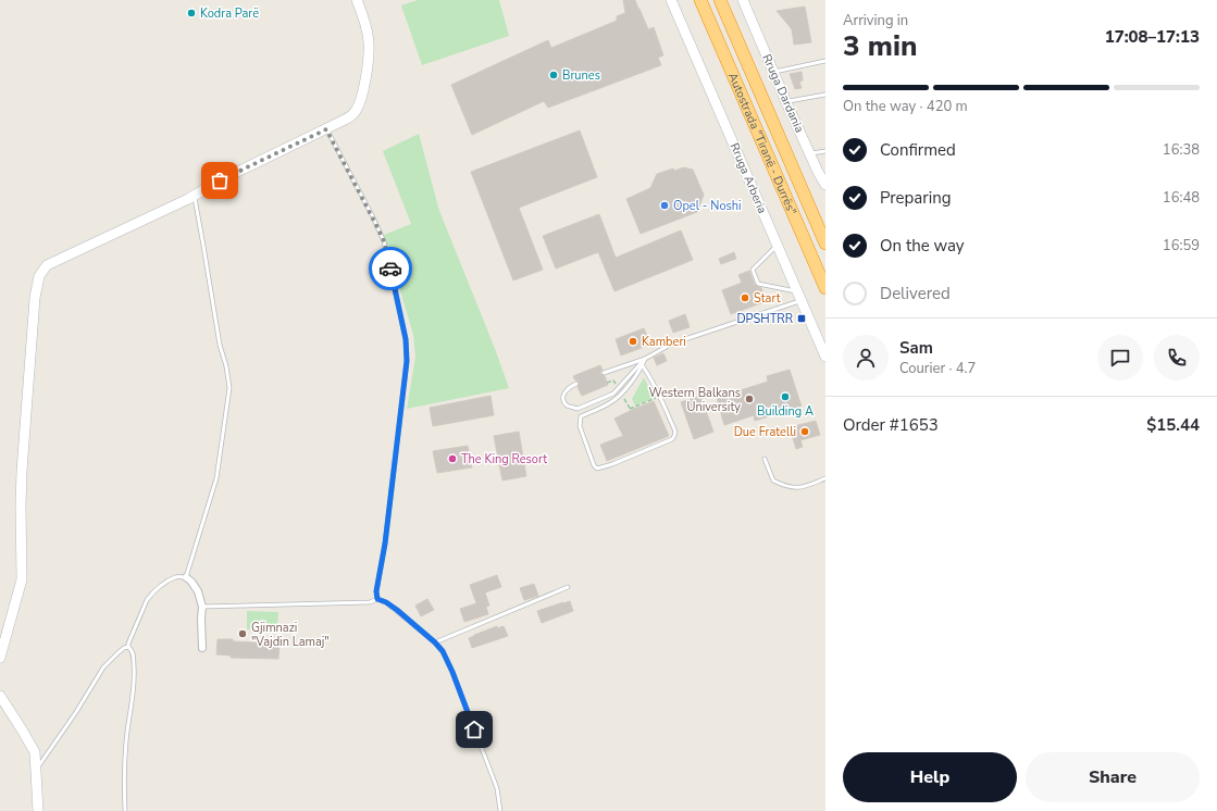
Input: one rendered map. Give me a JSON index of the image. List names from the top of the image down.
{
  "streets": {
    "highway": ["Autostrada \"Tiranë - Durrës\""],
    "street": ["Rruga Dardania", "Rruga Arberia"]
  },
  "places": {
    "other": [
      "Kodra Parë",
      "Brunes",
      "Opel - Noshi",
      "Start",
      "Kamberi",
      "Building A",
      "Western Balkans University",
      "Due Fratelli",
      "The King Resort",
      "Gjimnazi \"Vajdin Lamaj\""
    ],
    "transit": ["DPSHTRR"]
  },
  "page": {
    "heading": ["3 min", "Arriving in", "17:08–17:13"],
    "panel": [
      "Sam",
      "Courier · 4.7",
      "Order #1653",
      "$15.44"
    ],
    "bar": "On the way · 420 m",
    "list": [
      ["Confirmed", "16:38"],
      ["Preparing", "16:48"],
      ["On the way", "16:59"],
      "Delivered"
    ],
    "buttons": ["Help", "Share"]
  }
}
